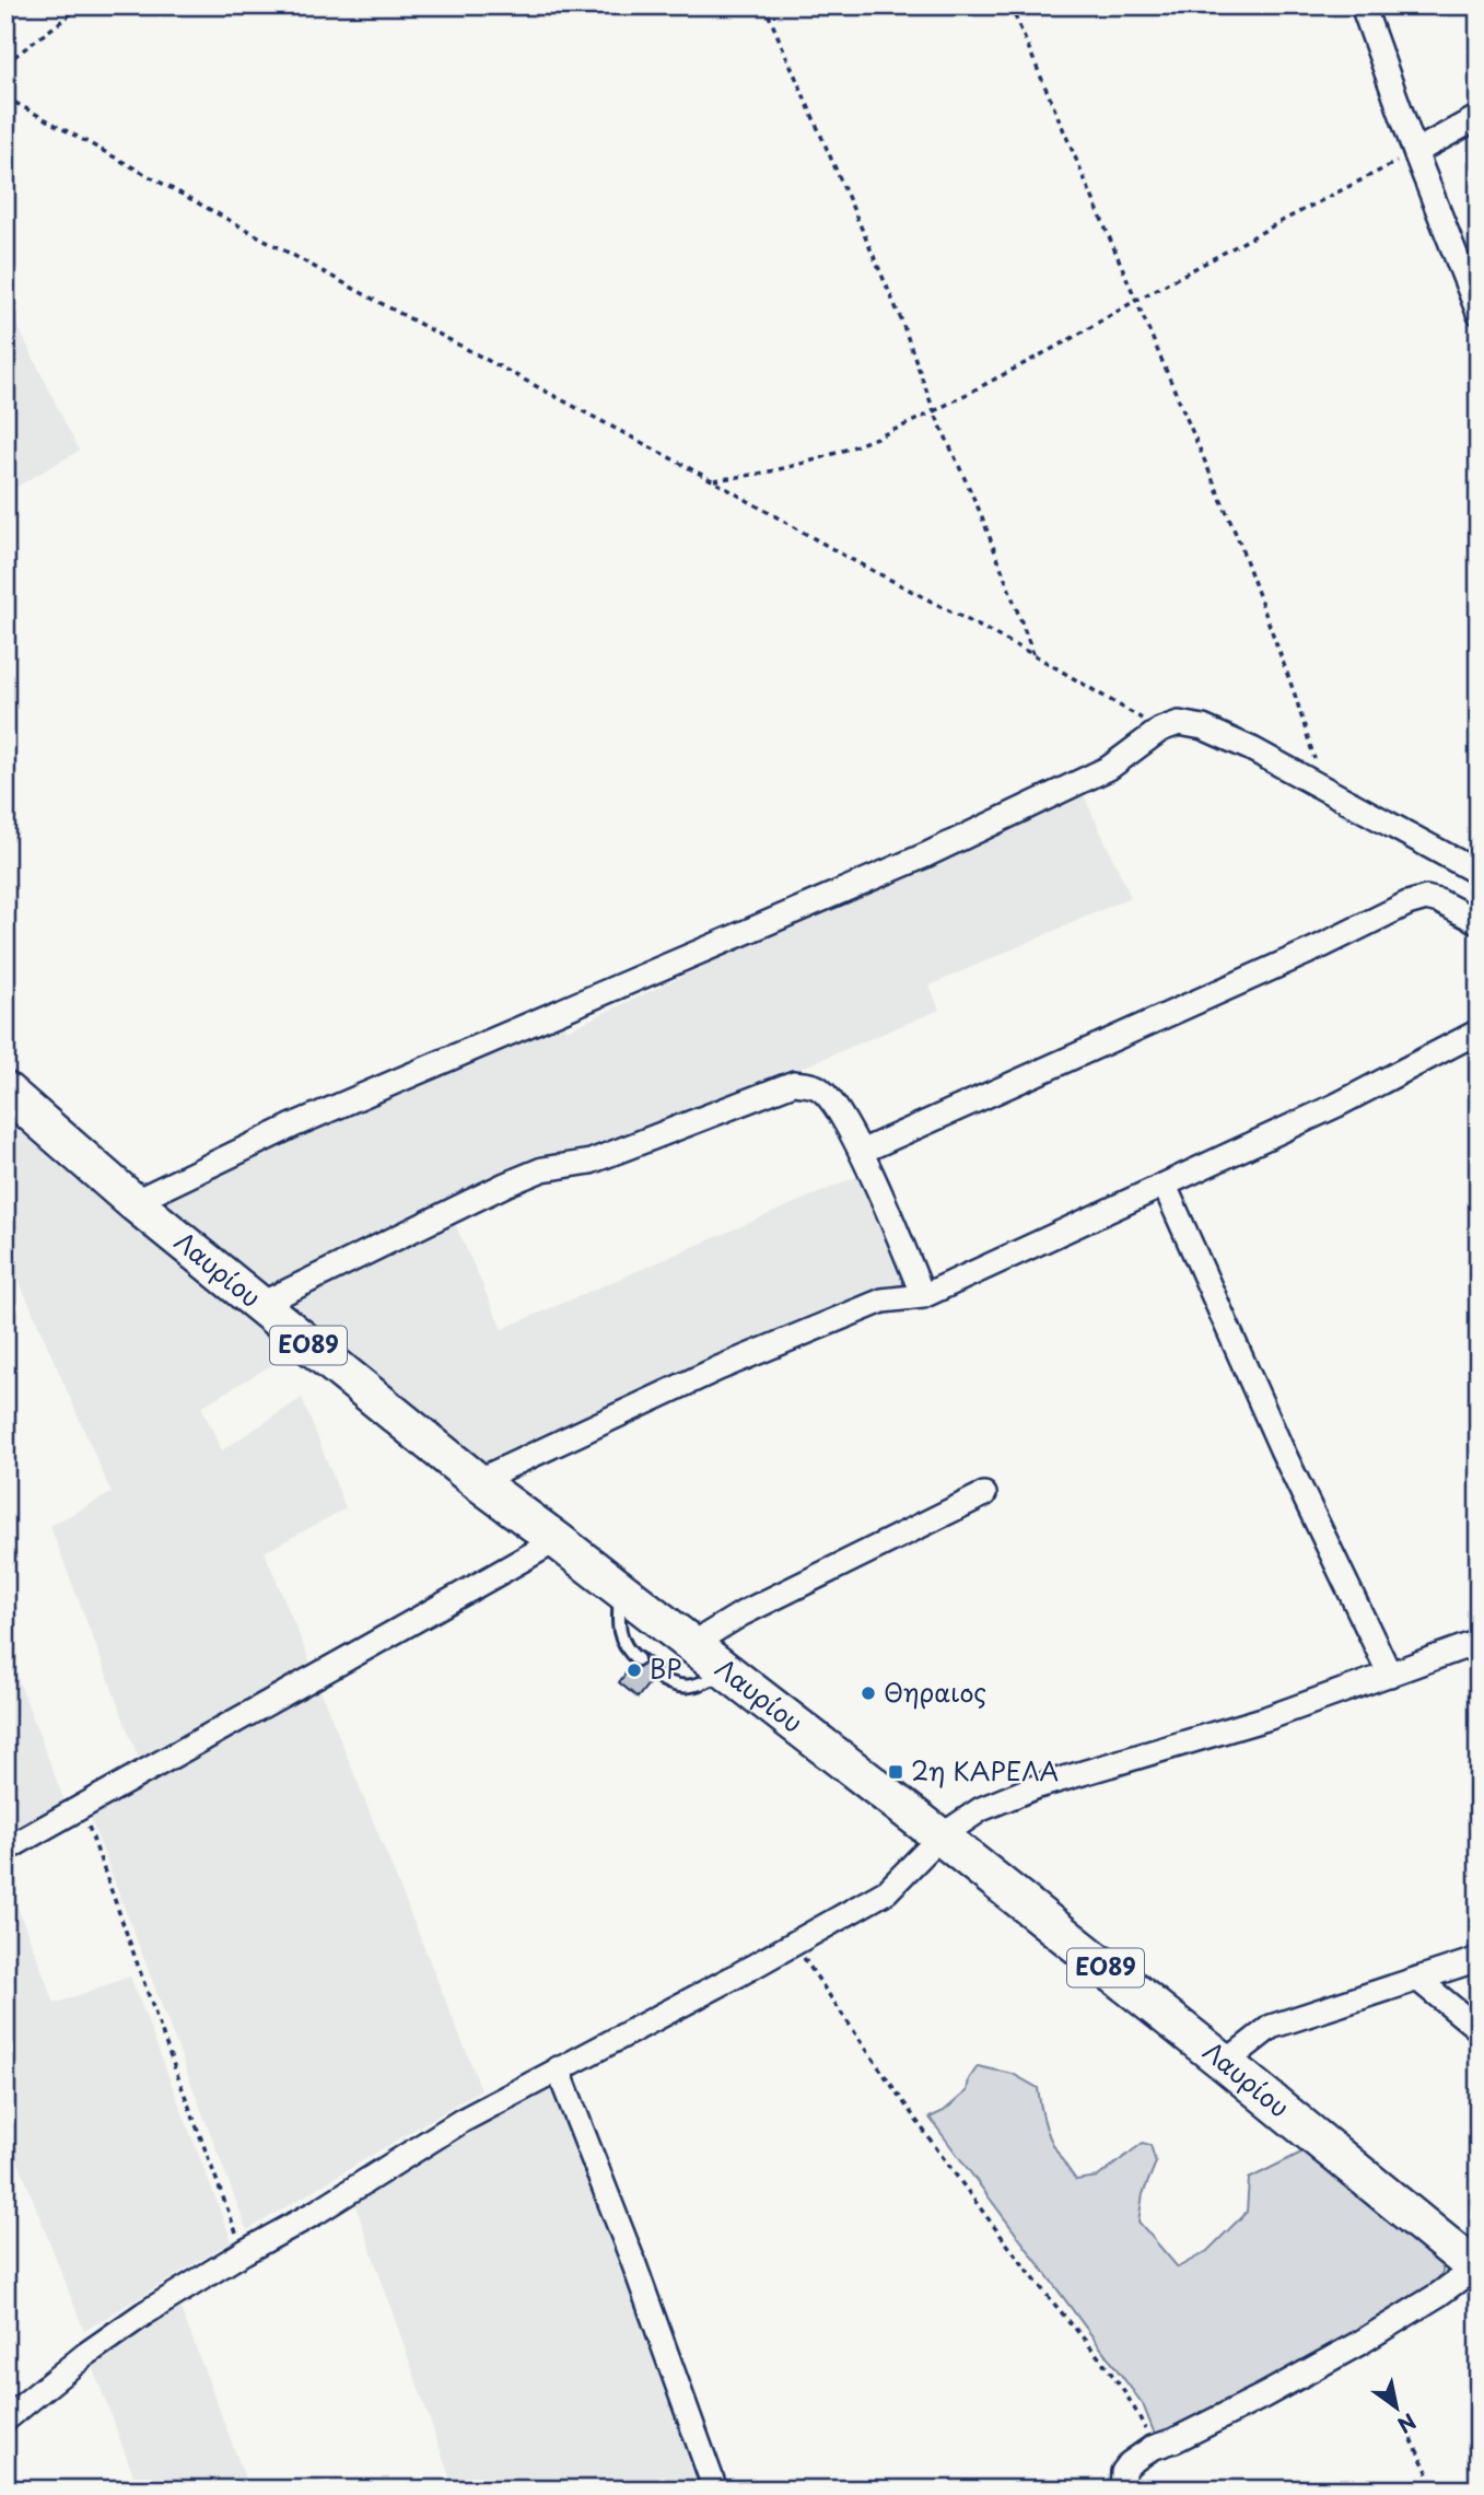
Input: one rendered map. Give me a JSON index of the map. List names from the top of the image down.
{
  "streets": {
    "main road": ["Λαυρίου", "ΕΟ89"]
  },
  "places": {
    "other": ["BP", "Θηραιος"],
    "transit": ["2η ΚΑΡΕΛΑ"]
  },
  "north": "bottom right"
}
